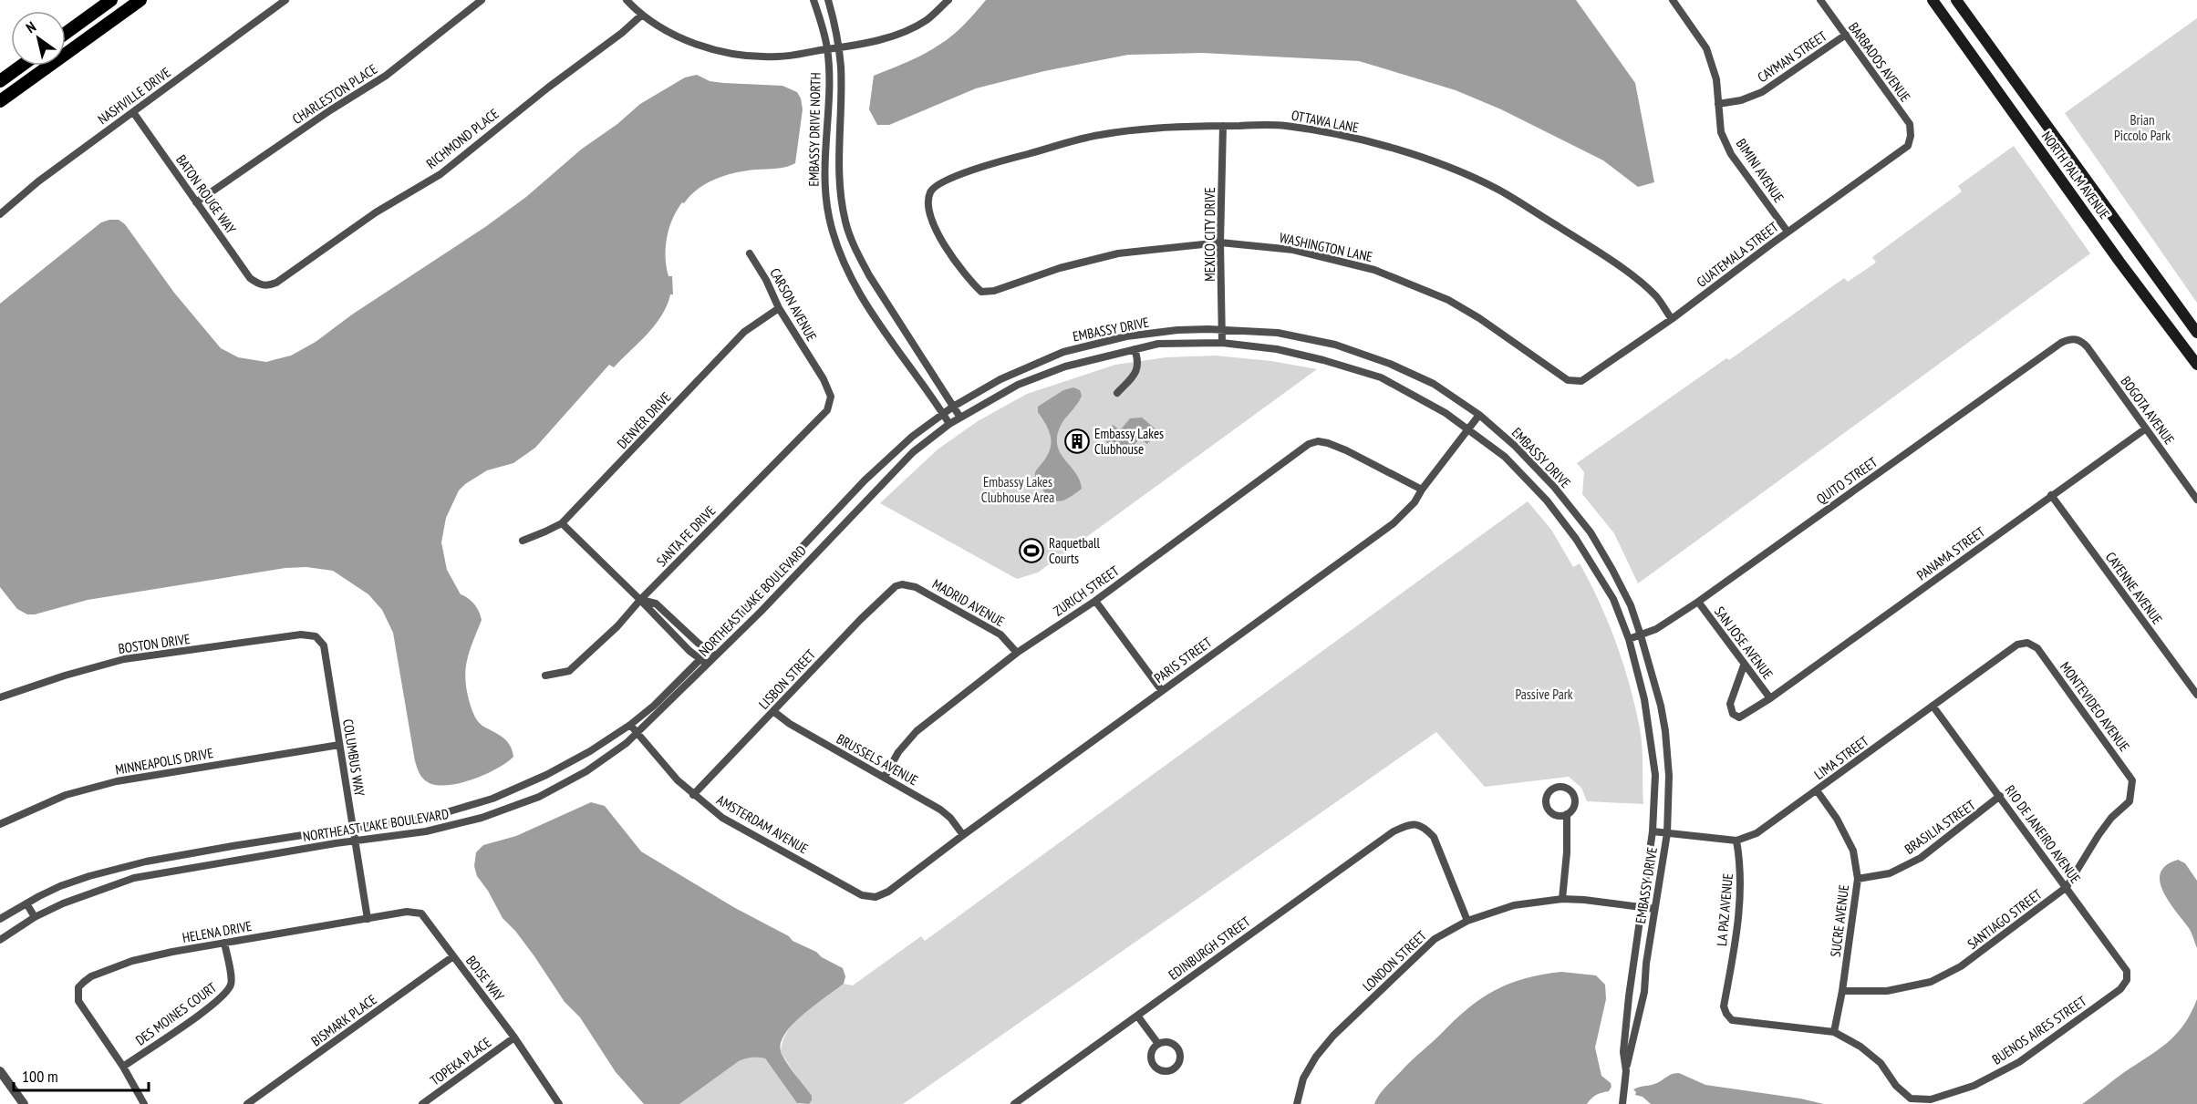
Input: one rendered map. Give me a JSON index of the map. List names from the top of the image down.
{
  "streets": {
    "main road": ["NORTH PALM AVENUE"],
    "street": [
      "CAYMAN STREET",
      "BARBADOS AVENUE",
      "CHARLESTON PLACE",
      "NASHVILLE DRIVE",
      "OTTAWA LANE",
      "EMBASSY DRIVE NORTH",
      "RICHMOND PLACE",
      "BIMINI AVENUE",
      "BATON ROUGE WAY",
      "MEXICO CITY DRIVE",
      "WASHINGTON LANE",
      "GUATEMALA STREET",
      "CARSON AVENUE",
      "EMBASSY DRIVE",
      "BOGOTA AVENUE",
      "DENVER DRIVE",
      "QUITO STREET",
      "SANTA FE DRIVE",
      "PANAMA STREET",
      "CAYENNE AVENUE",
      "ZURICH STREET",
      "NORTHEAST LAKE BOULEVARD",
      "MADRID AVENUE",
      "SAN JOSE AVENUE",
      "BOSTON DRIVE",
      "PARIS STREET",
      "LISBON STREET",
      "MONTEVIDEO AVENUE",
      "COLUMBUS WAY",
      "LIMA STREET",
      "BRUSSELS AVENUE",
      "MINNEAPOLIS DRIVE",
      "AMSTERDAM AVENUE",
      "BRASILIA STREET",
      "RIO DE JANEIRO AVENUE",
      "LA PAZ AVENUE",
      "SANTIAGO STREET",
      "SUCRE AVENUE",
      "HELENA DRIVE",
      "EDINBURGH STREET",
      "LONDON STREET",
      "BOISE WAY",
      "DES MOINES COURT",
      "BISMARK PLACE",
      "BUENOS AIRES STREET",
      "TOPEKA PLACE"
    ]
  },
  "crossings": [
    ["CAYMAN STREET", "BARBADOS AVENUE"],
    ["CAYMAN STREET", "BIMINI AVENUE"],
    ["BARBADOS AVENUE", "GUATEMALA STREET"],
    ["CHARLESTON PLACE", "BATON ROUGE WAY"],
    ["NASHVILLE DRIVE", "BATON ROUGE WAY"],
    ["OTTAWA LANE", "MEXICO CITY DRIVE"],
    ["OTTAWA LANE", "WASHINGTON LANE"],
    ["OTTAWA LANE", "GUATEMALA STREET"],
    ["EMBASSY DRIVE NORTH", "EMBASSY DRIVE"],
    ["EMBASSY DRIVE NORTH", "NORTHEAST LAKE BOULEVARD"],
    ["RICHMOND PLACE", "BATON ROUGE WAY"],
    ["BIMINI AVENUE", "GUATEMALA STREET"],
    ["MEXICO CITY DRIVE", "WASHINGTON LANE"],
    ["MEXICO CITY DRIVE", "EMBASSY DRIVE"],
    ["WASHINGTON LANE", "GUATEMALA STREET"],
    ["CARSON AVENUE", "DENVER DRIVE"],
    ["CARSON AVENUE", "SANTA FE DRIVE"],
    ["EMBASSY DRIVE", "QUITO STREET"],
    ["EMBASSY DRIVE", "NORTHEAST LAKE BOULEVARD"],
    ["EMBASSY DRIVE", "PARIS STREET"],
    ["EMBASSY DRIVE", "LIMA STREET"],
    ["EMBASSY DRIVE", "LONDON STREET"],
    ["BOGOTA AVENUE", "QUITO STREET"],
    ["BOGOTA AVENUE", "PANAMA STREET"],
    ["QUITO STREET", "SAN JOSE AVENUE"],
    ["PANAMA STREET", "CAYENNE AVENUE"],
    ["PANAMA STREET", "SAN JOSE AVENUE"],
    ["ZURICH STREET", "MADRID AVENUE"],
    ["ZURICH STREET", "PARIS STREET"],
    ["ZURICH STREET", "BRUSSELS AVENUE"],
    ["NORTHEAST LAKE BOULEVARD", "COLUMBUS WAY"],
    ["NORTHEAST LAKE BOULEVARD", "AMSTERDAM AVENUE"],
    ["MADRID AVENUE", "LISBON STREET"],
    ["BOSTON DRIVE", "COLUMBUS WAY"],
    ["PARIS STREET", "BRUSSELS AVENUE"],
    ["PARIS STREET", "AMSTERDAM AVENUE"],
    ["LISBON STREET", "BRUSSELS AVENUE"],
    ["LISBON STREET", "AMSTERDAM AVENUE"],
    ["MONTEVIDEO AVENUE", "LIMA STREET"],
    ["MONTEVIDEO AVENUE", "SANTIAGO STREET"],
    ["COLUMBUS WAY", "MINNEAPOLIS DRIVE"],
    ["COLUMBUS WAY", "HELENA DRIVE"],
    ["COLUMBUS WAY", "BOISE WAY"],
    ["LIMA STREET", "RIO DE JANEIRO AVENUE"],
    ["LIMA STREET", "LA PAZ AVENUE"],
    ["LIMA STREET", "SUCRE AVENUE"],
    ["BRASILIA STREET", "RIO DE JANEIRO AVENUE"],
    ["BRASILIA STREET", "SUCRE AVENUE"],
    ["RIO DE JANEIRO AVENUE", "SANTIAGO STREET"],
    ["RIO DE JANEIRO AVENUE", "BUENOS AIRES STREET"],
    ["LA PAZ AVENUE", "BUENOS AIRES STREET"],
    ["SANTIAGO STREET", "SUCRE AVENUE"],
    ["SUCRE AVENUE", "BUENOS AIRES STREET"],
    ["HELENA DRIVE", "BOISE WAY"],
    ["HELENA DRIVE", "DES MOINES COURT"],
    ["EDINBURGH STREET", "LONDON STREET"],
    ["BOISE WAY", "BISMARK PLACE"],
    ["BOISE WAY", "TOPEKA PLACE"]
  ],
  "parks": ["Brian Piccolo Park", "Embassy Lakes Clubhouse Area", "Passive Park"],
  "places": {
    "building": ["Embassy Lakes Clubhouse"],
    "sports": ["Raquetball Courts"]
  },
  "scale_bar": "100 m",
  "north": "top left"
}
